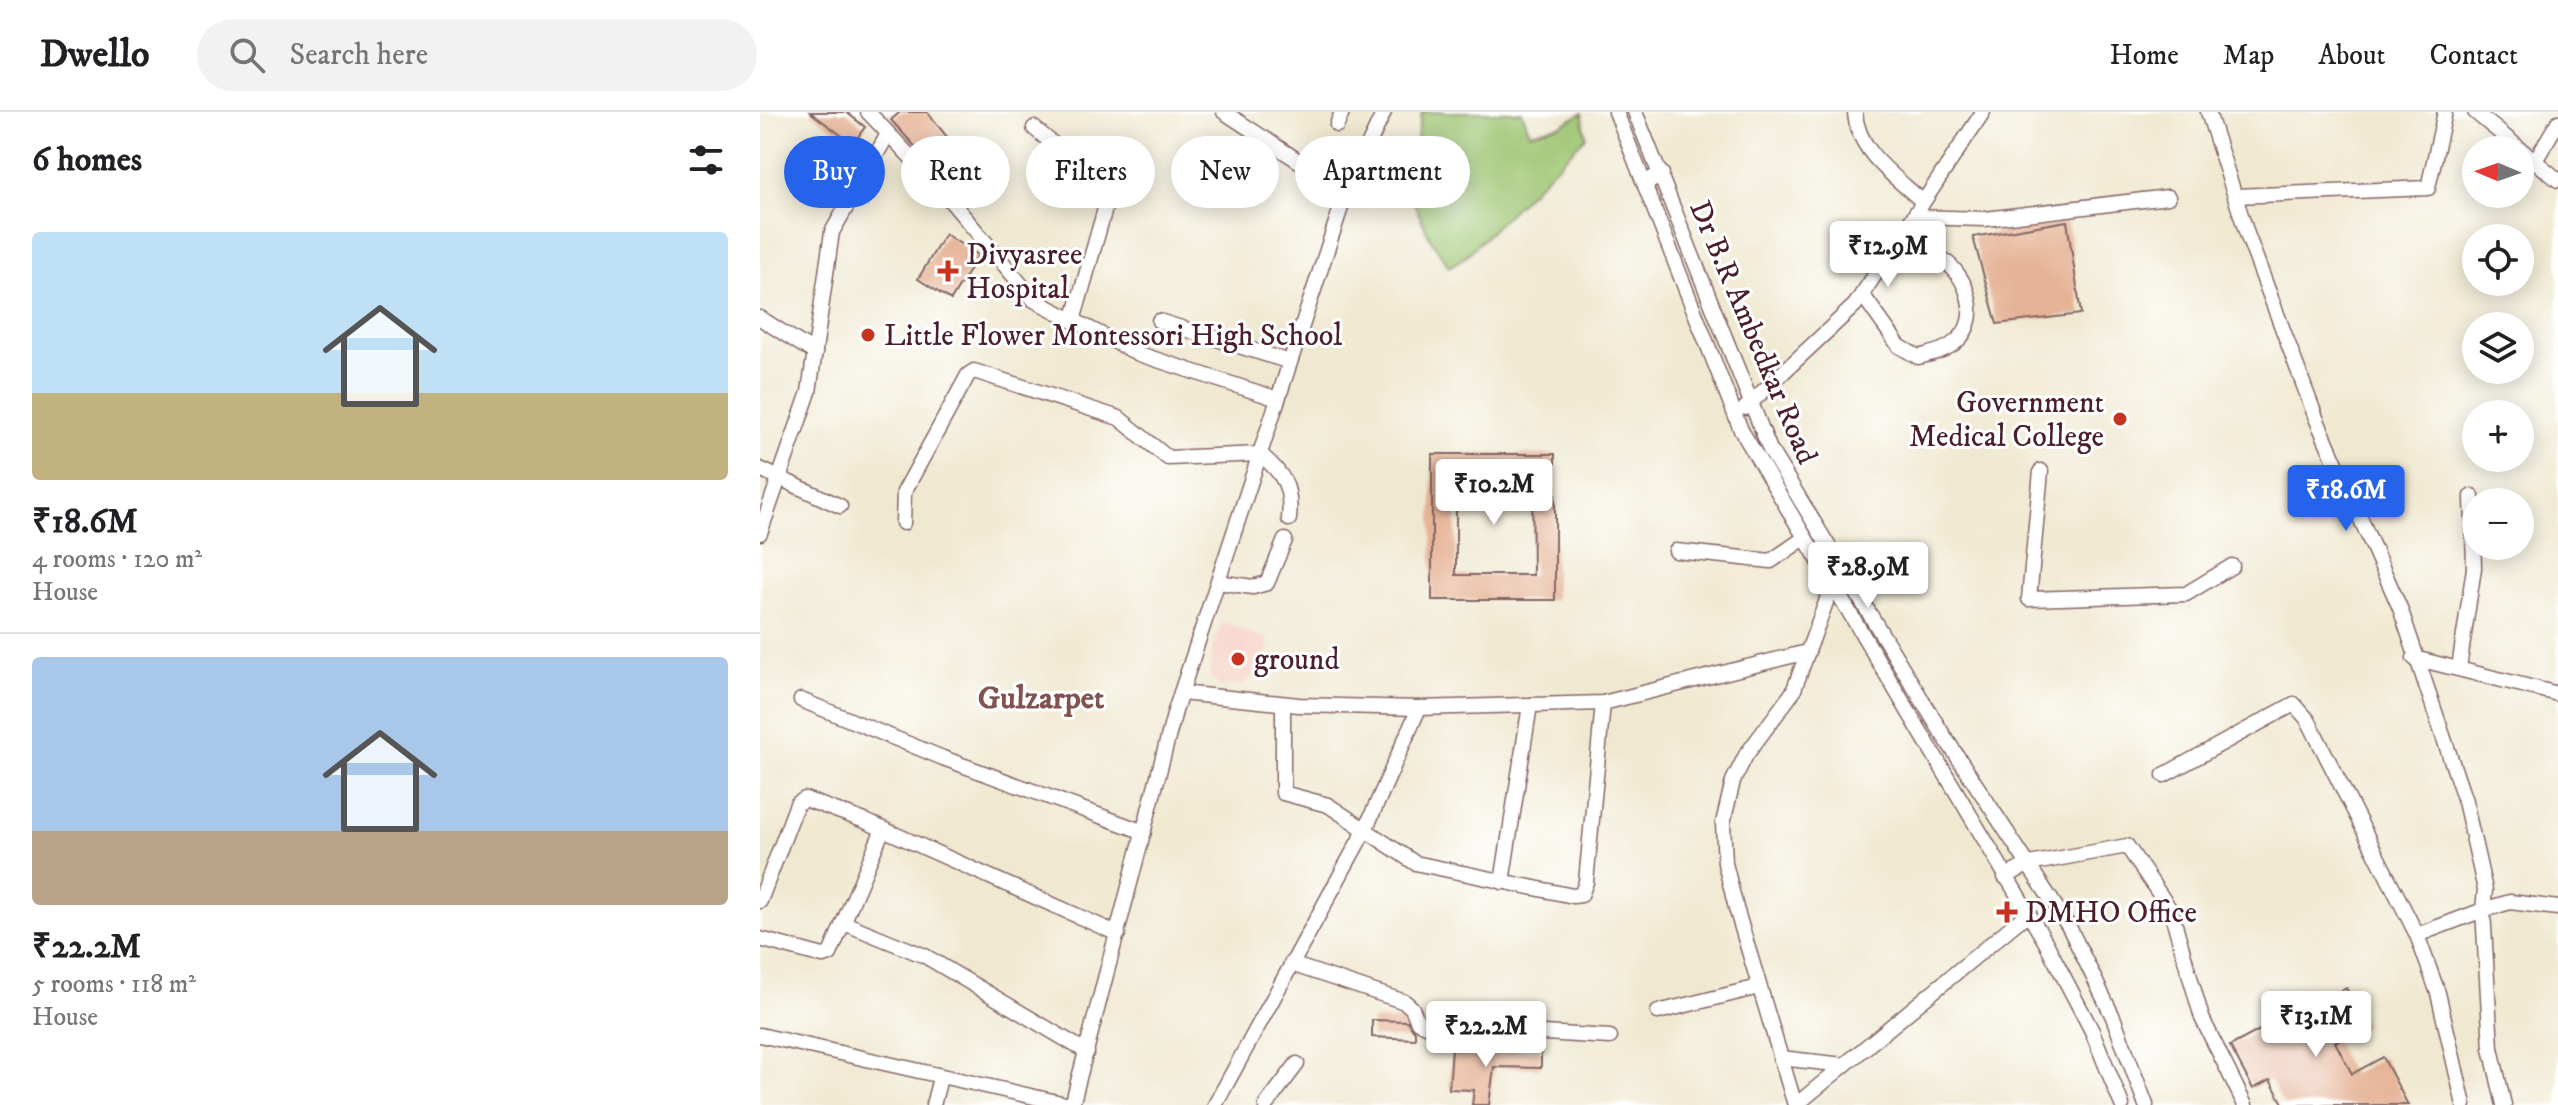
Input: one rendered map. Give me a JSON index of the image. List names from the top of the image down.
{
  "streets": {
    "street": ["Dr B.R Ambedkar Road"]
  },
  "districts": ["Gulzarpet"],
  "places": {
    "health": ["Divyasree Hospital", "DMHO Office"],
    "other": ["Little Flower Montessori High School", "Government Medical College", "ground"]
  },
  "north": "left",
  "page": {
    "header": "Dwello",
    "search": "Search here",
    "nav": [
      "Home",
      "Map",
      "About",
      "Contact"
    ],
    "heading": "6 homes",
    "map_buttons": ["+", "−"],
    "chip": [
      "Buy",
      "Rent",
      "Filters",
      "New",
      "Apartment"
    ],
    "list": [
      {
        "name": "₹18.6M",
        "note": "4 rooms · 120 m² · House"
      },
      {
        "name": "₹22.2M",
        "note": "5 rooms · 118 m² · House"
      }
    ],
    "price": [
      "₹12.9M",
      "₹10.2M",
      "₹18.6M",
      "₹28.9M",
      "₹13.1M",
      "₹22.2M"
    ]
  }
}
